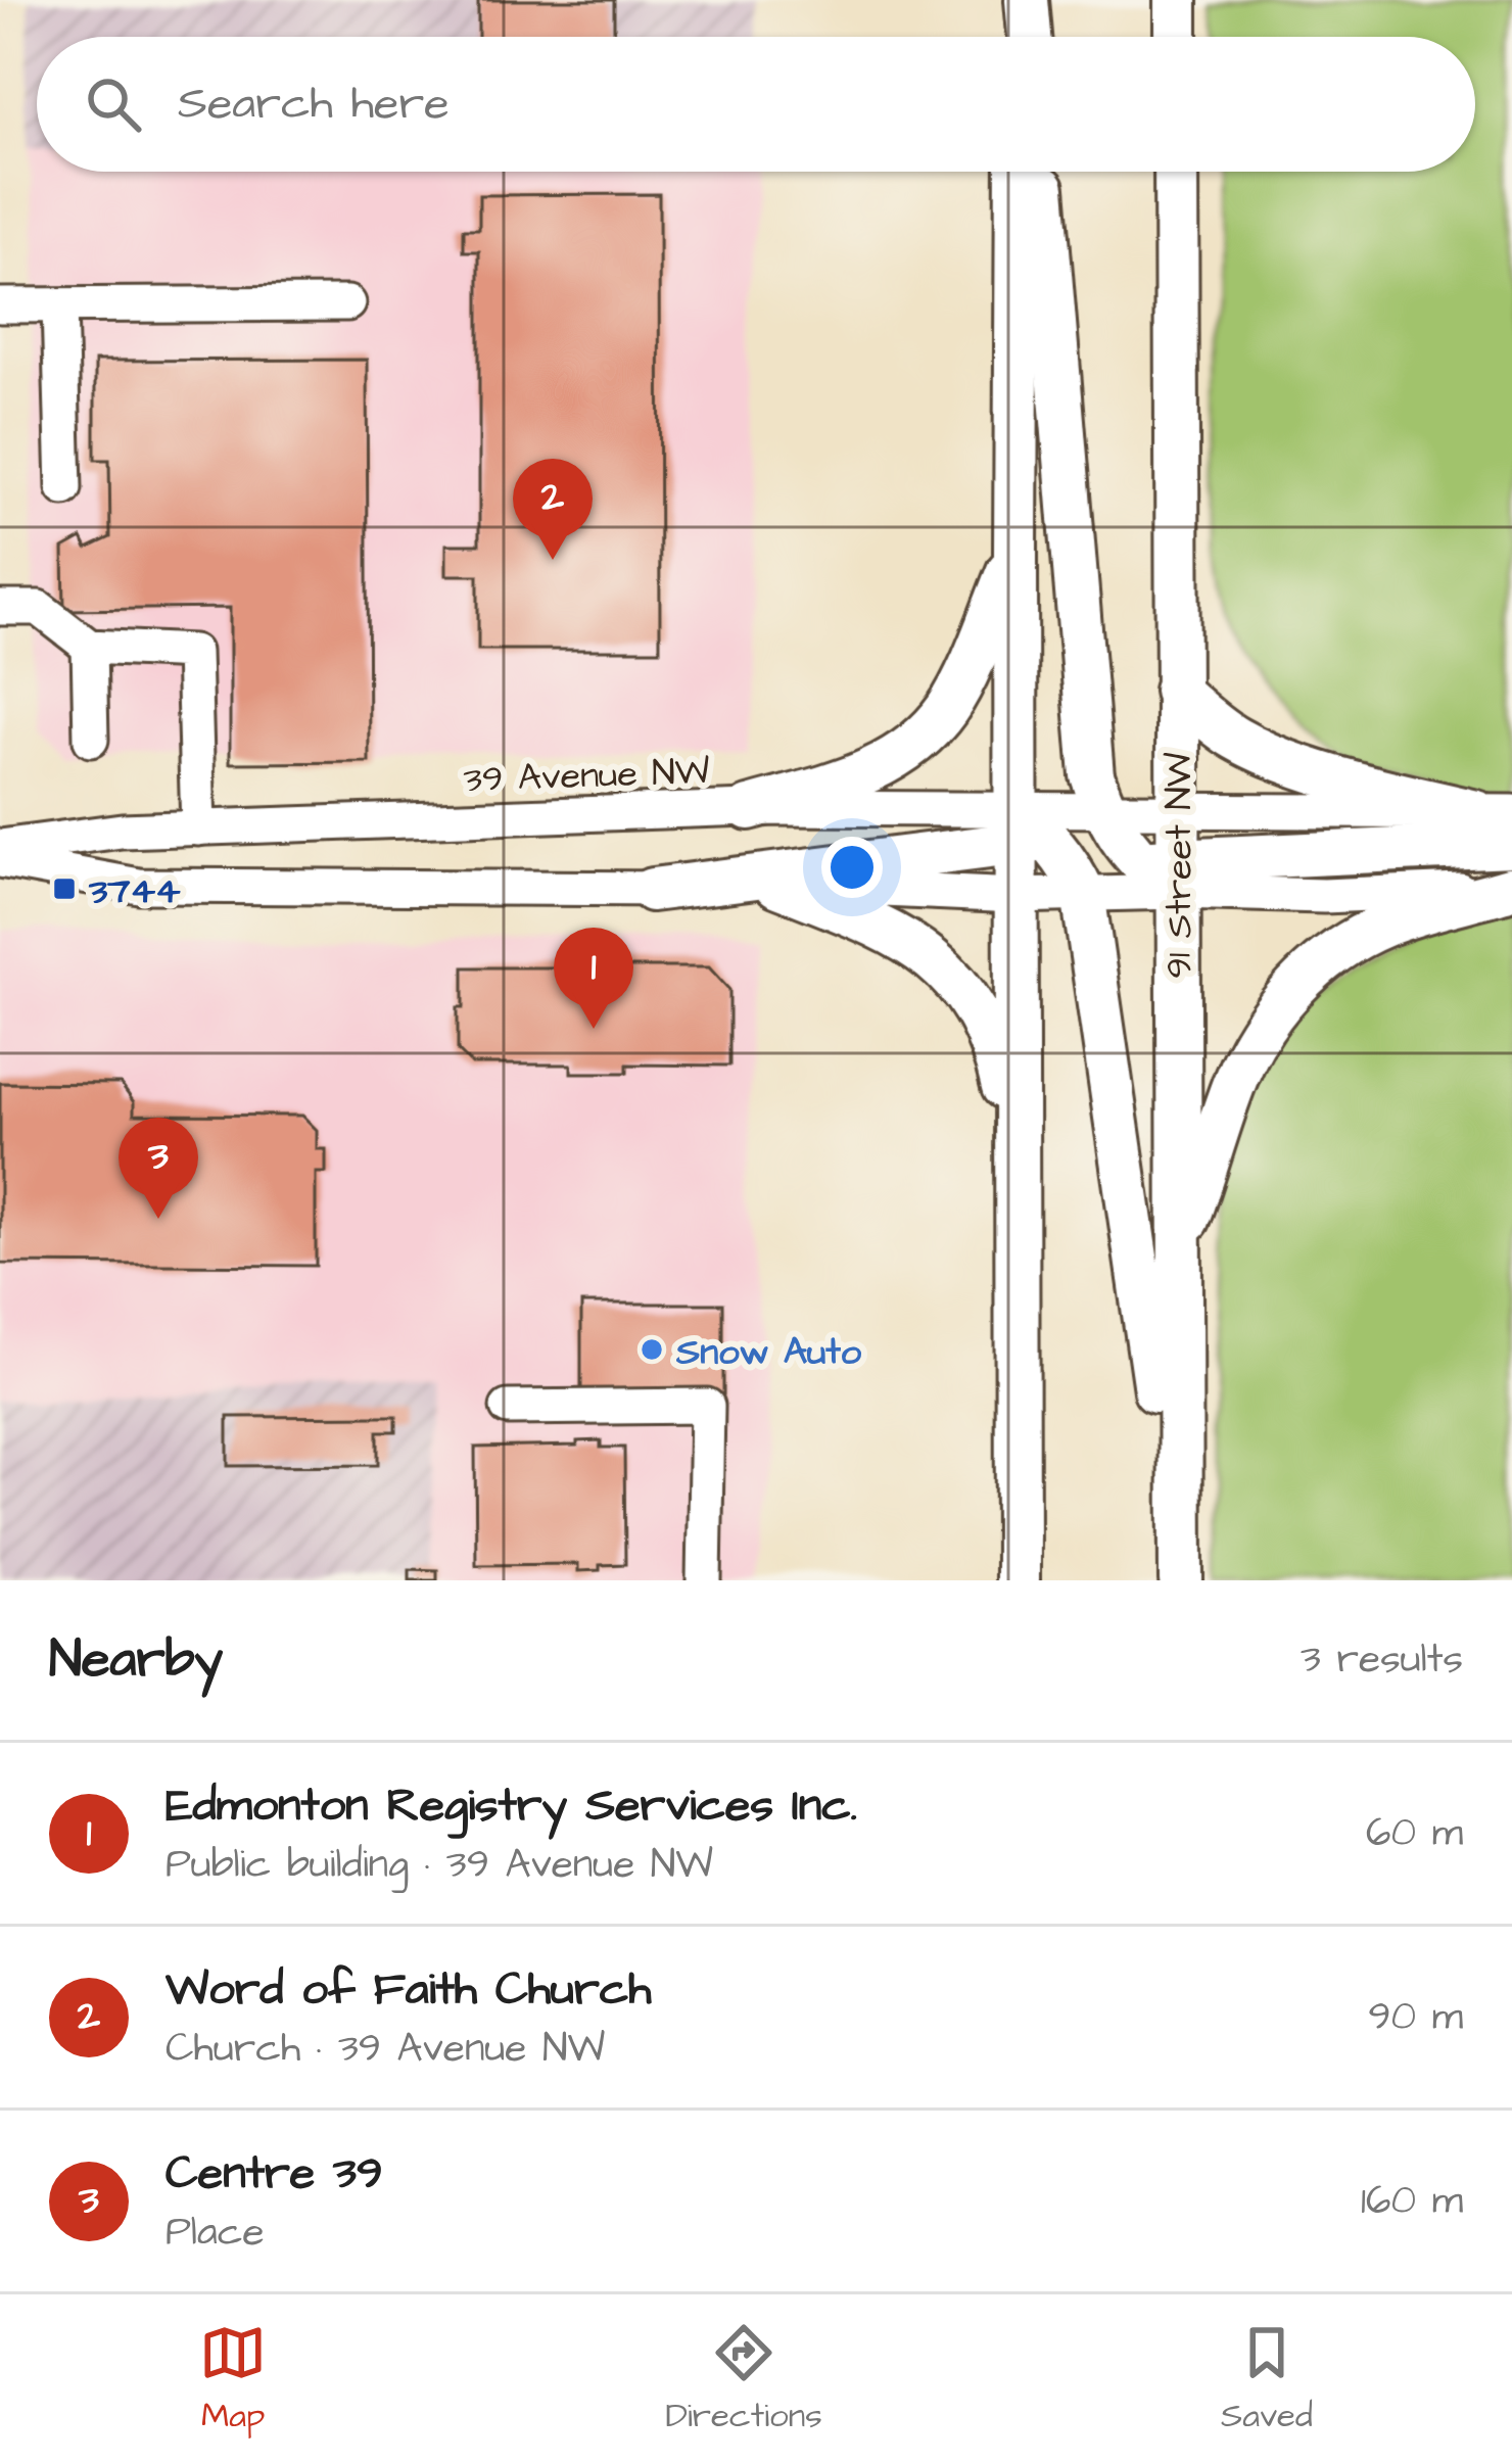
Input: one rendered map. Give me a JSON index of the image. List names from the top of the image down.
{
  "streets": {
    "main road": ["91 Street NW"],
    "street": ["39 Avenue NW"]
  },
  "places": {
    "transit": ["3744"],
    "other": ["Snow Auto"]
  },
  "page": {
    "search": "Search here",
    "pins": ["2", "1", "3"],
    "heading": ["Nearby", "3 results"],
    "list": [
      {
        "mark": "1",
        "name": "Edmonton Registry Services Inc.",
        "note": "Public building · 39 Avenue NW",
        "value": "60 m"
      },
      {
        "mark": "2",
        "name": "Word of Faith Church",
        "note": "Church · 39 Avenue NW",
        "value": "90 m"
      },
      {
        "mark": "3",
        "name": "Centre 39",
        "note": "Place",
        "value": "160 m"
      }
    ],
    "nav": ["Map", "Directions", "Saved"]
  }
}
